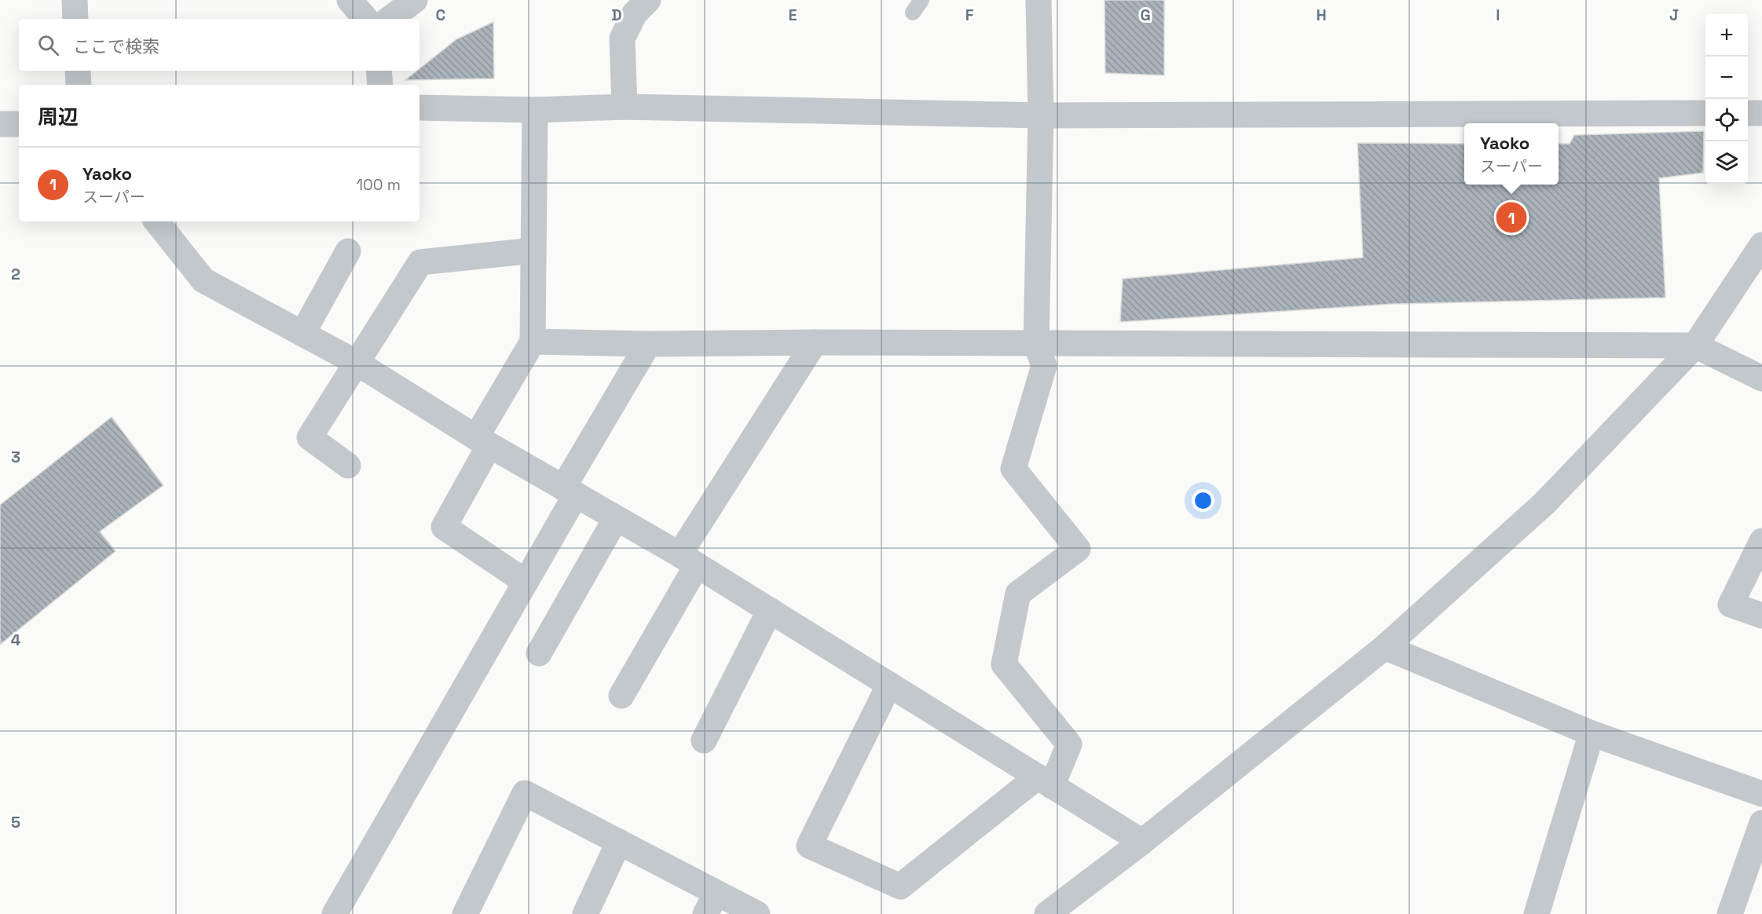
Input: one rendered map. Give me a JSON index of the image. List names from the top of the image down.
{
  "page": {
    "map_buttons": ["+", "−"],
    "search": "ここで検索",
    "heading": "周辺",
    "popup": ["Yaoko", "スーパー"],
    "list": [
      {
        "mark": "1",
        "name": "Yaoko",
        "note": "スーパー",
        "value": "100 m"
      }
    ],
    "pins": "1"
  },
  "grid": {
    "columns": [
      "C",
      "D",
      "E",
      "F",
      "G",
      "H",
      "I",
      "J"
    ],
    "rows": [
      "2",
      "3",
      "4",
      "5"
    ]
  }
}
